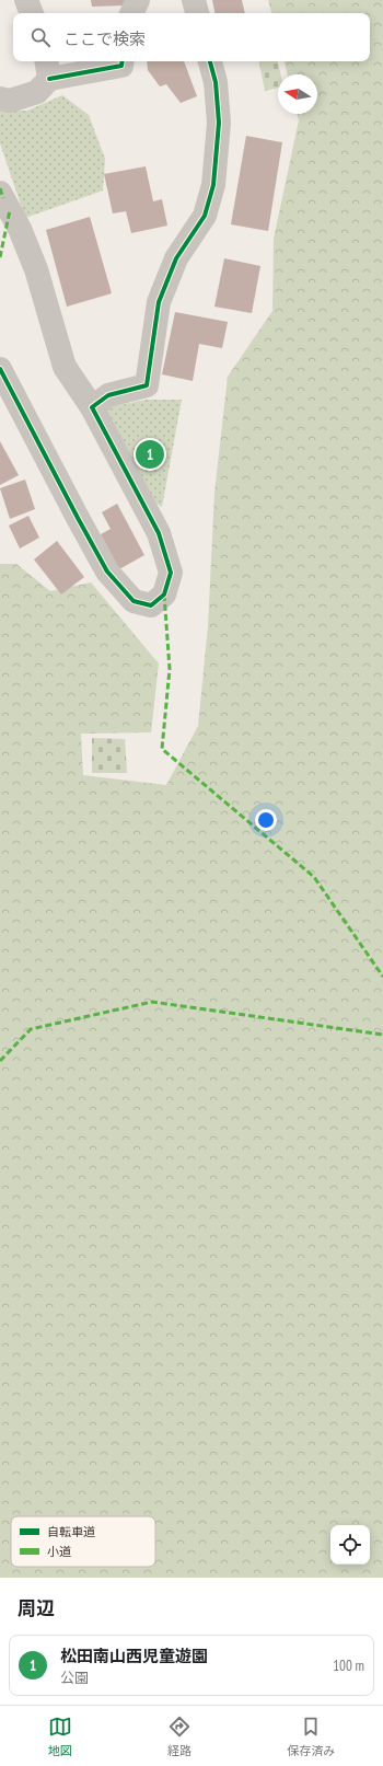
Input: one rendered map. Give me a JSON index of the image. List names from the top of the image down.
{
  "legend": ["自転車道", "小道"],
  "north": "left",
  "page": {
    "search": "ここで検索",
    "pins": "1",
    "heading": "周辺",
    "list": [
      {
        "mark": "1",
        "name": "松田南山西児童遊園",
        "note": "公園",
        "value": "100 m"
      }
    ],
    "nav": ["地図", "経路", "保存済み"]
  }
}
